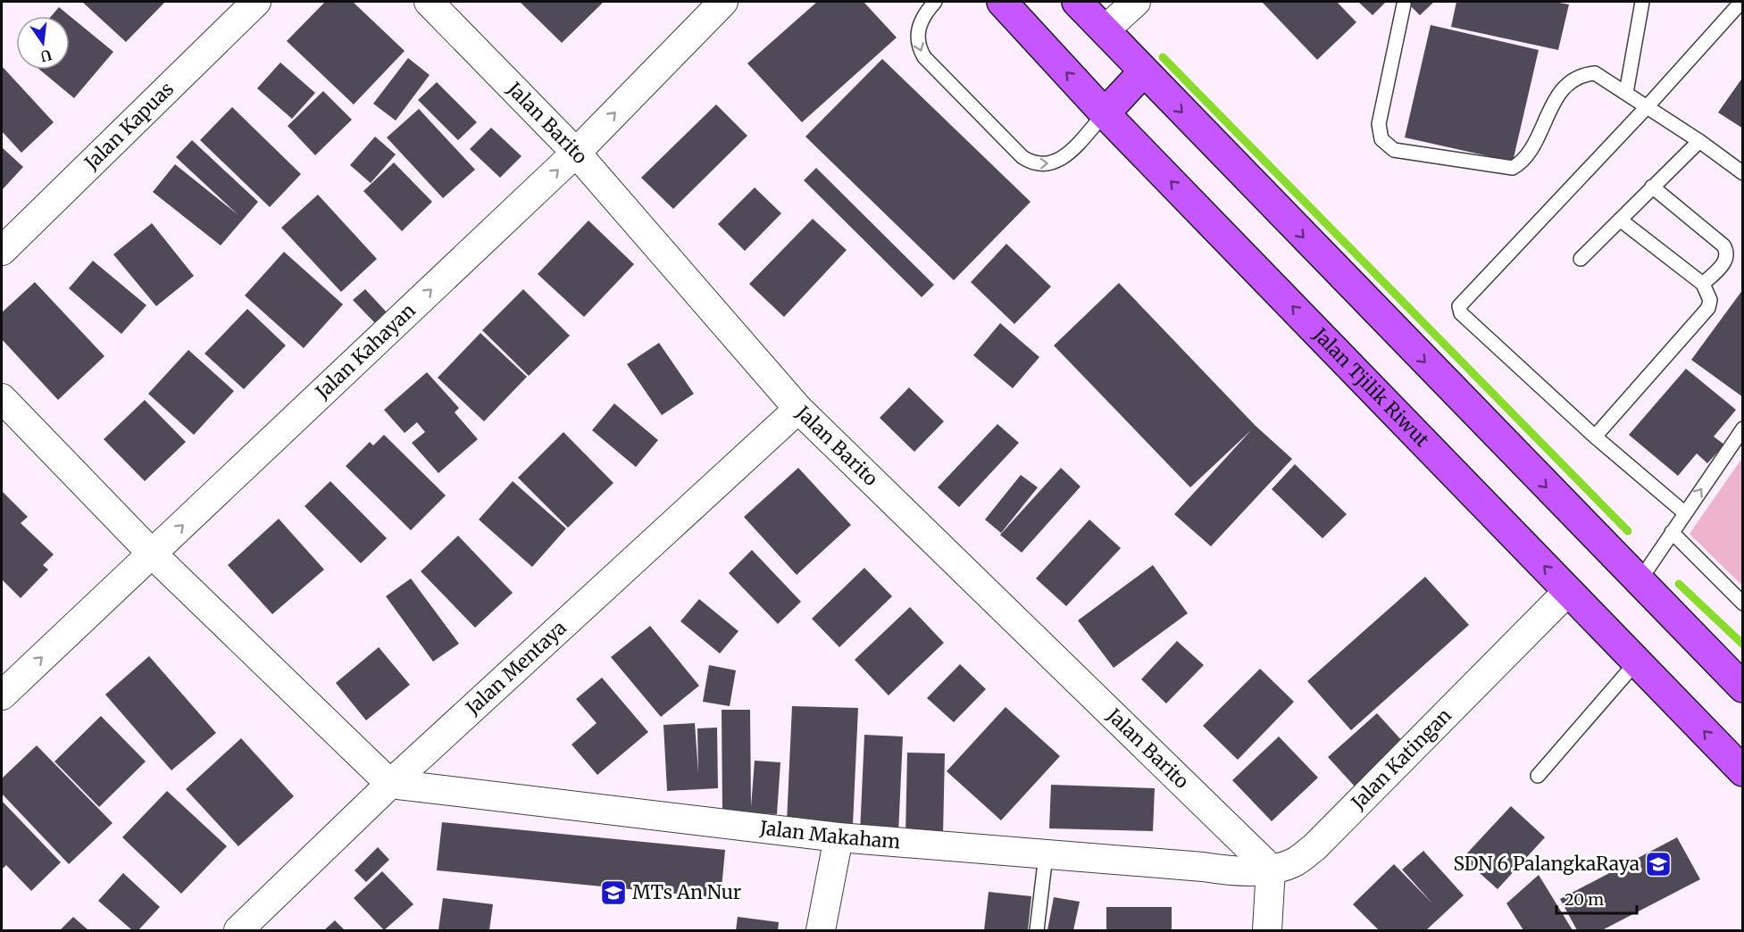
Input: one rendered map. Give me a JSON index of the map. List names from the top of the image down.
{
  "streets": {
    "highway": ["Jalan Tjilik Riwut"],
    "street": [
      "Jalan Barito",
      "Jalan Kapuas",
      "Jalan Kahayan",
      "Jalan Mentaya",
      "Jalan Katingan",
      "Jalan Makaham"
    ]
  },
  "crossings": [
    ["Jalan Barito", "Jalan Kahayan"],
    ["Jalan Barito", "Jalan Mentaya"],
    ["Jalan Barito", "Jalan Katingan"],
    ["Jalan Barito", "Jalan Makaham"],
    ["Jalan Tjilik Riwut", "Jalan Katingan"],
    ["Jalan Mentaya", "Jalan Makaham"],
    ["Jalan Katingan", "Jalan Makaham"]
  ],
  "one_way": ["Jalan Kahayan"],
  "places": {
    "school or university": ["SDN 6 PalangkaRaya", "MTs An Nur"]
  },
  "scale_bar": "20 m",
  "north": "bottom"
}
